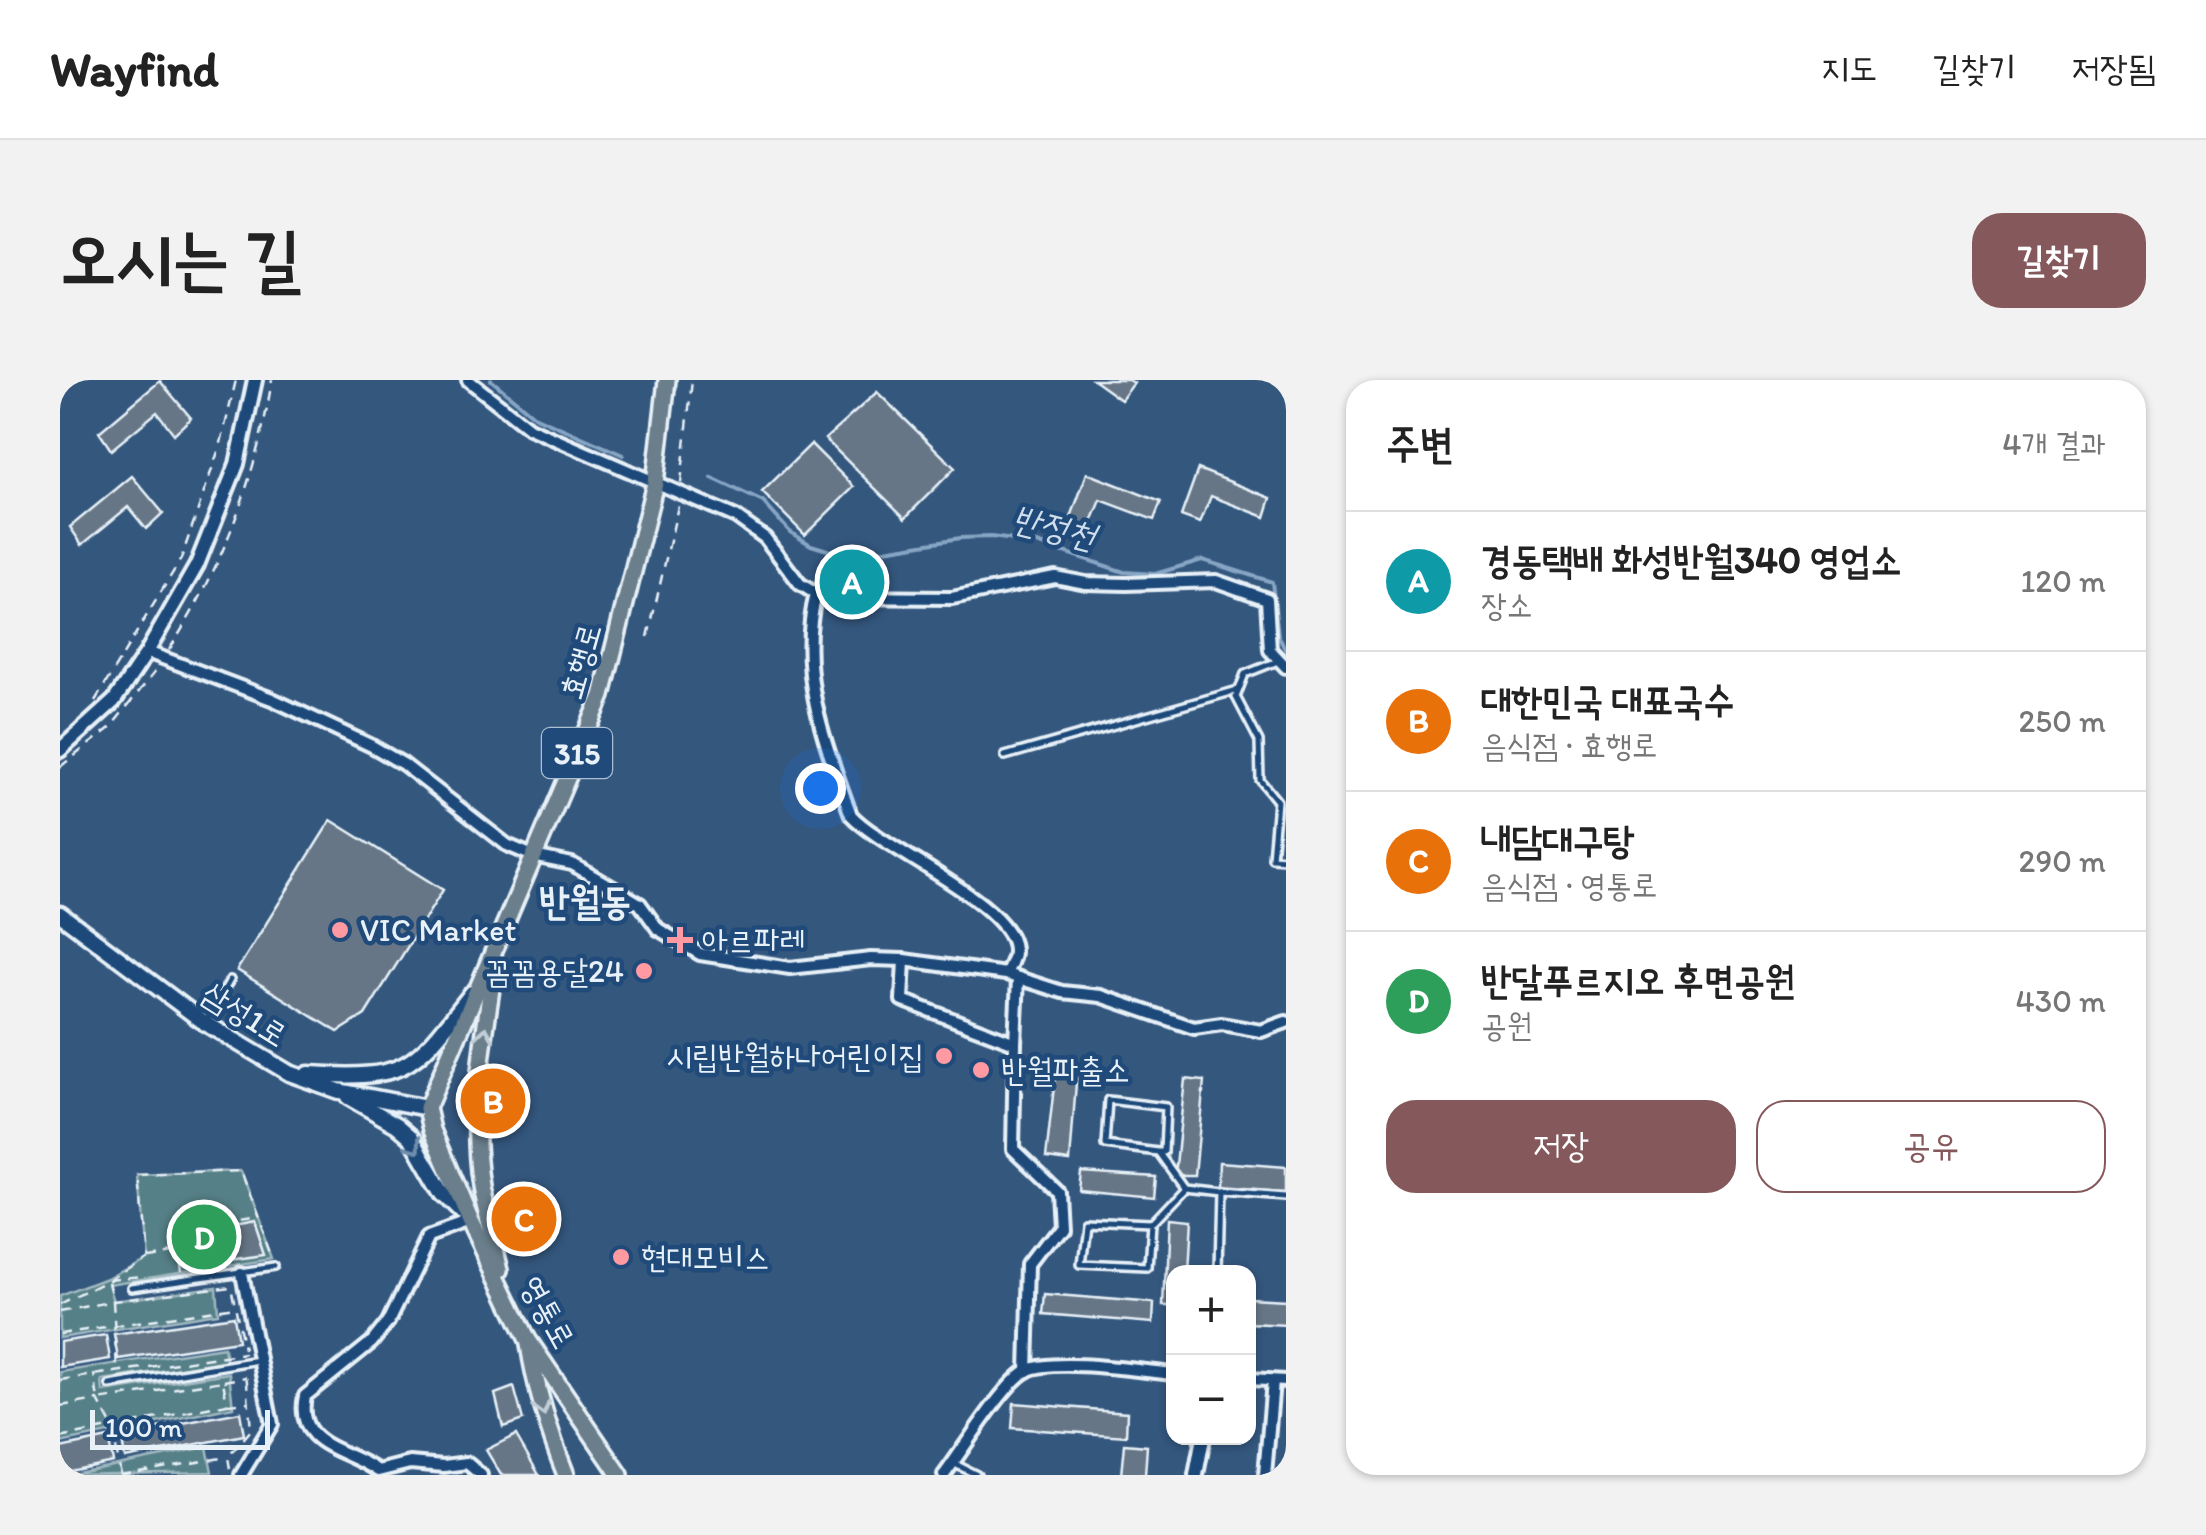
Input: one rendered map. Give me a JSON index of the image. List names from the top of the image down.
{
  "streets": {
    "main road": [
      "효행로",
      "315",
      "삼성1로",
      "영통로"
    ]
  },
  "crossings": [
    ["효행로", "315"],
    ["효행로", "삼성1로"],
    ["효행로", "영통로"],
    ["315", "영통로"],
    ["삼성1로", "영통로"]
  ],
  "districts": ["반월동"],
  "water": ["반정천"],
  "places": {
    "other": [
      "VIC Market",
      "꼼꼼용달24",
      "시립반월하나어린이집",
      "반월파출소",
      "현대모비스"
    ],
    "health": ["아르파레"]
  },
  "scale_bar": "100 m",
  "page": {
    "header": "Wayfind",
    "nav": ["지도", "길찾기", "저장됨"],
    "buttons": [
      "길찾기",
      ["저장", "공유"]
    ],
    "title": "오시는 길",
    "heading": ["주변", "4개 결과"],
    "list": [
      {
        "mark": "A",
        "name": "경동택배 화성반월340 영업소",
        "note": "장소",
        "value": "120 m"
      },
      {
        "mark": "B",
        "name": "대한민국 대표국수",
        "note": "음식점 · 효행로",
        "value": "250 m"
      },
      {
        "mark": "C",
        "name": "내담대구탕",
        "note": "음식점 · 영통로",
        "value": "290 m"
      },
      {
        "mark": "D",
        "name": "반달푸르지오 후면공원",
        "note": "공원",
        "value": "430 m"
      }
    ],
    "pins": [
      "A",
      "B",
      "C",
      "D"
    ],
    "map_buttons": ["+", "−"],
    "scale": "100 m"
  }
}
